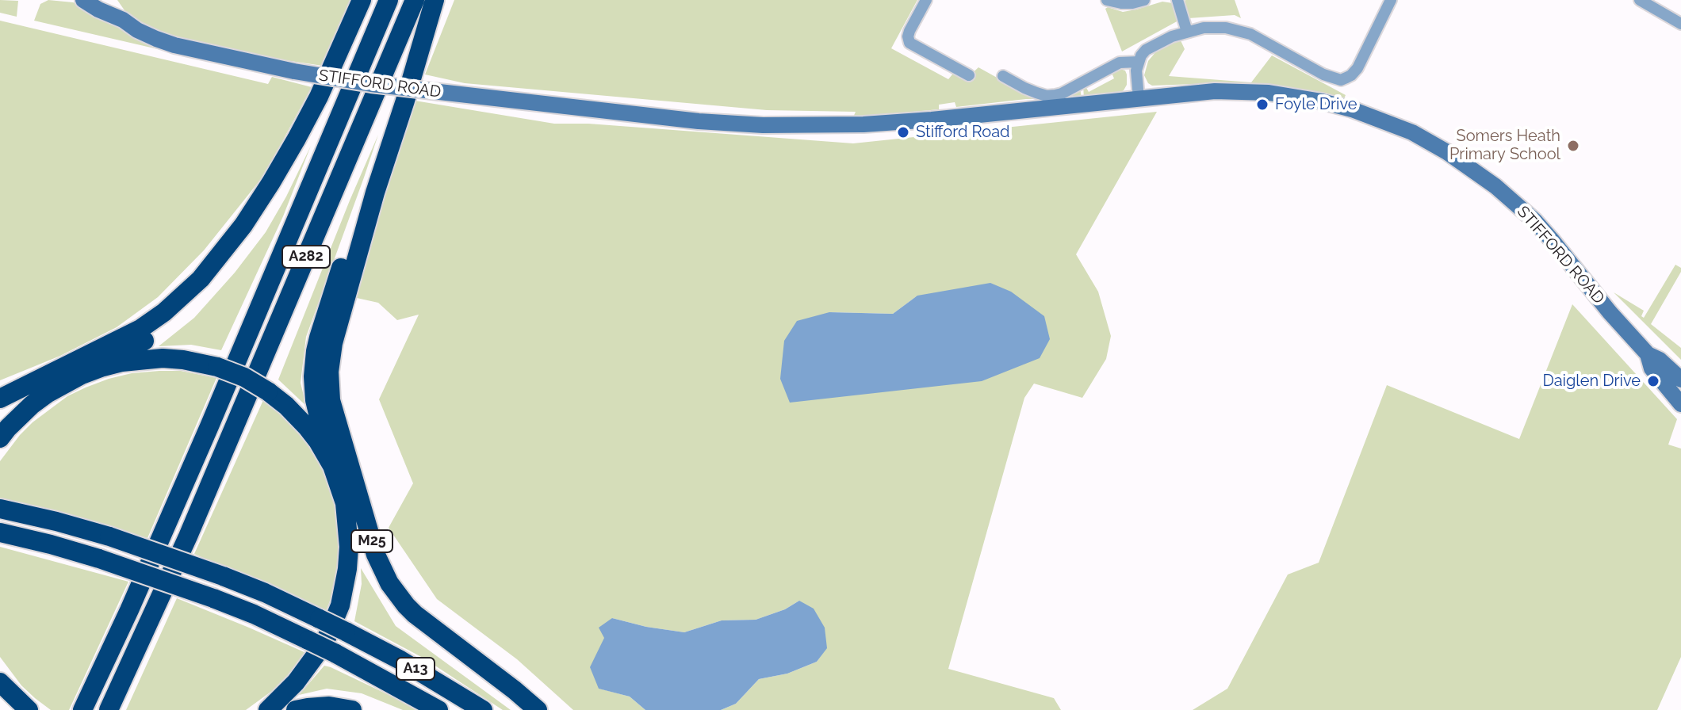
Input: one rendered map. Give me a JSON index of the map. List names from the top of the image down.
{
  "streets": {
    "highway": ["A282", "M25", "A13"],
    "main road": ["STIFFORD ROAD"]
  },
  "places": [
    "Foyle Drive",
    "Stifford Road",
    "Somers Heath Primary School",
    "Daiglen Drive"
  ]
}
